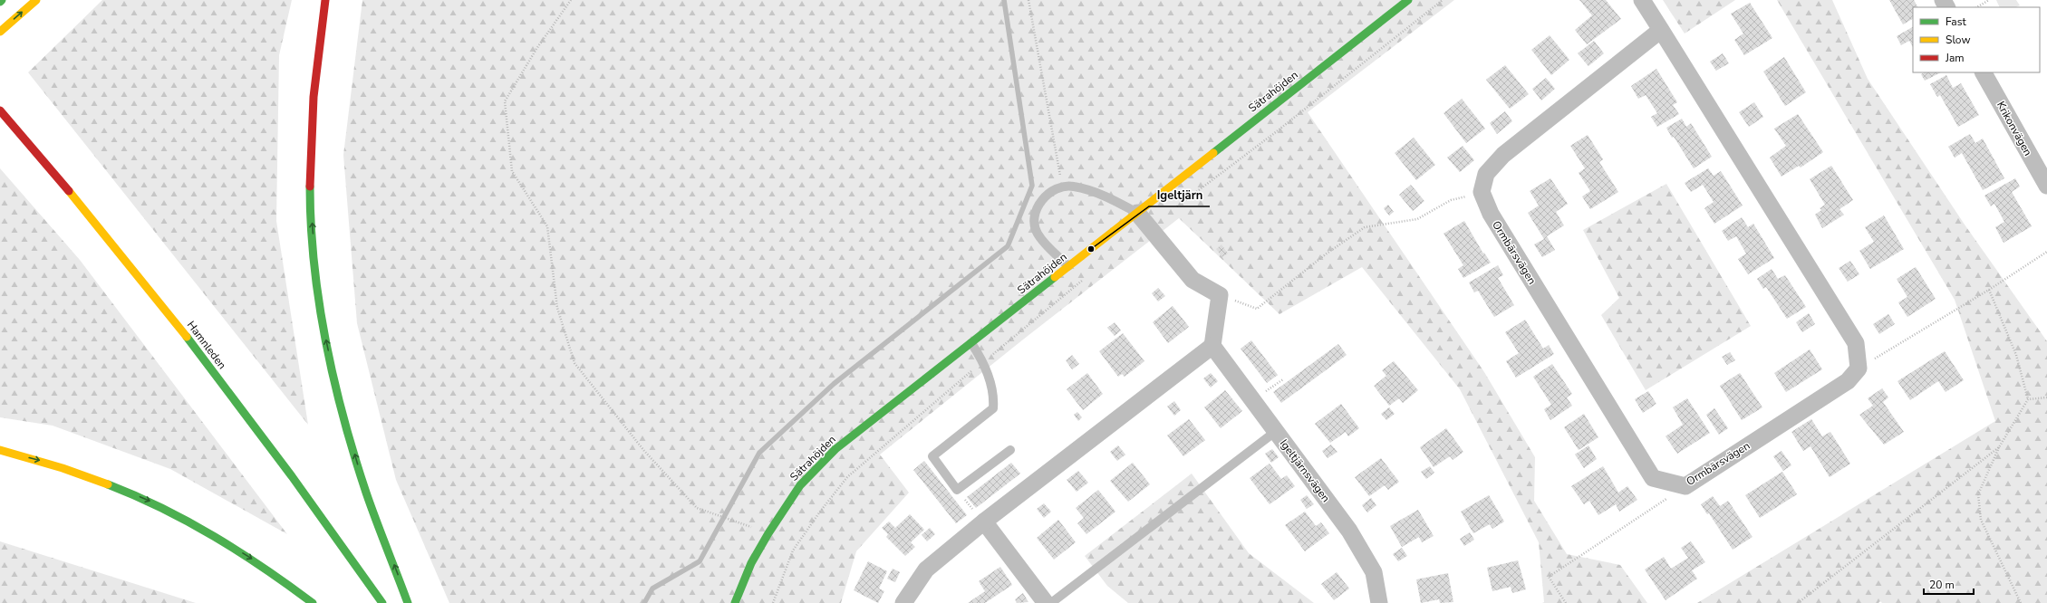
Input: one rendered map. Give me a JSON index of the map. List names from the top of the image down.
{
  "streets": {
    "main road": ["Sätrahöjden", "Hamnleden"],
    "street": ["Krikonvägen", "Ormbärsvägen", "Igeltjärnsvägen"]
  },
  "places": ["Igeltjärn"],
  "legend": ["Fast", "Slow", "Jam"],
  "scale_bar": "20 m"
}
